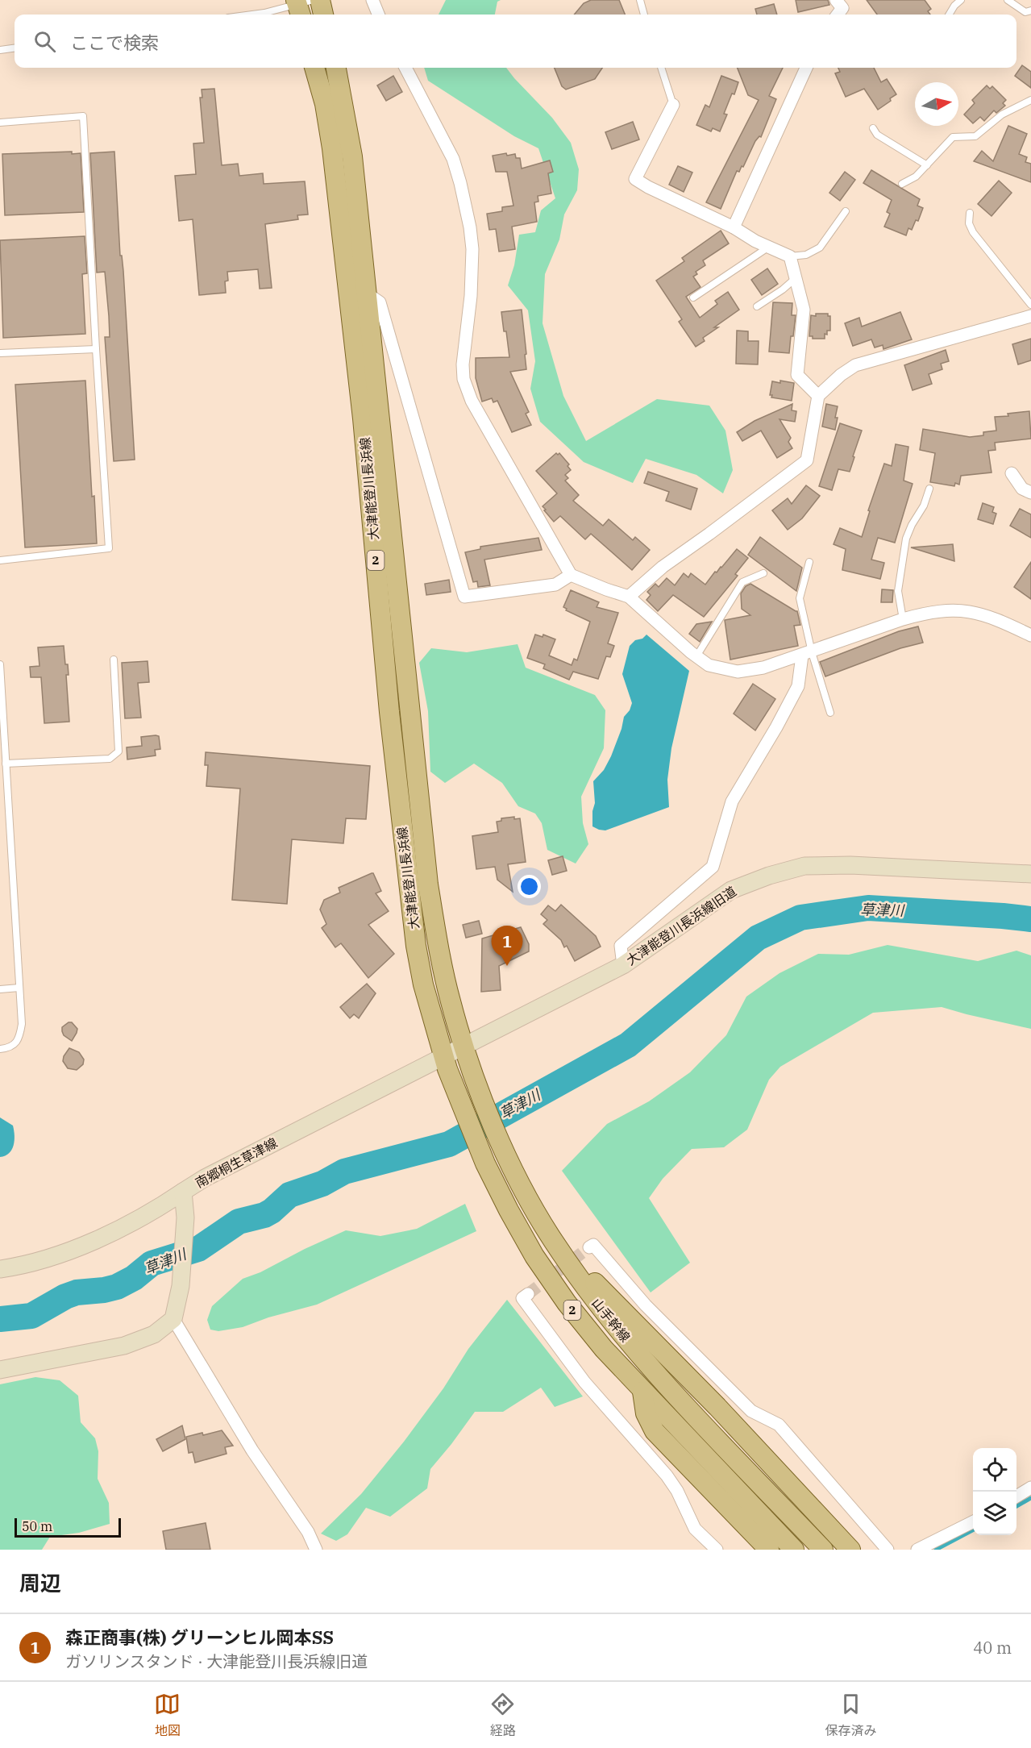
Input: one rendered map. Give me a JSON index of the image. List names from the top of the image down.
{
  "streets": {
    "main road": ["大津能登川長浜線", "2", "山手幹線"],
    "street": ["大津能登川長浜線旧道", "南郷桐生草津線"]
  },
  "crossings": [
    ["大津能登川長浜線", "大津能登川長浜線旧道"],
    ["大津能登川長浜線", "南郷桐生草津線"],
    ["大津能登川長浜線", "山手幹線"],
    ["大津能登川長浜線旧道", "南郷桐生草津線"],
    ["大津能登川長浜線旧道", "山手幹線"],
    ["南郷桐生草津線", "山手幹線"]
  ],
  "water": ["草津川"],
  "scale_bar": "50 m",
  "north": "right",
  "page": {
    "search": "ここで検索",
    "pins": "1",
    "scale": "50 m",
    "heading": "周辺",
    "list": [
      {
        "mark": "1",
        "name": "森正商事(株) グリーンヒル岡本SS",
        "note": "ガソリンスタンド · 大津能登川長浜線旧道",
        "value": "40 m"
      }
    ],
    "nav": ["地図", "経路", "保存済み"]
  }
}
